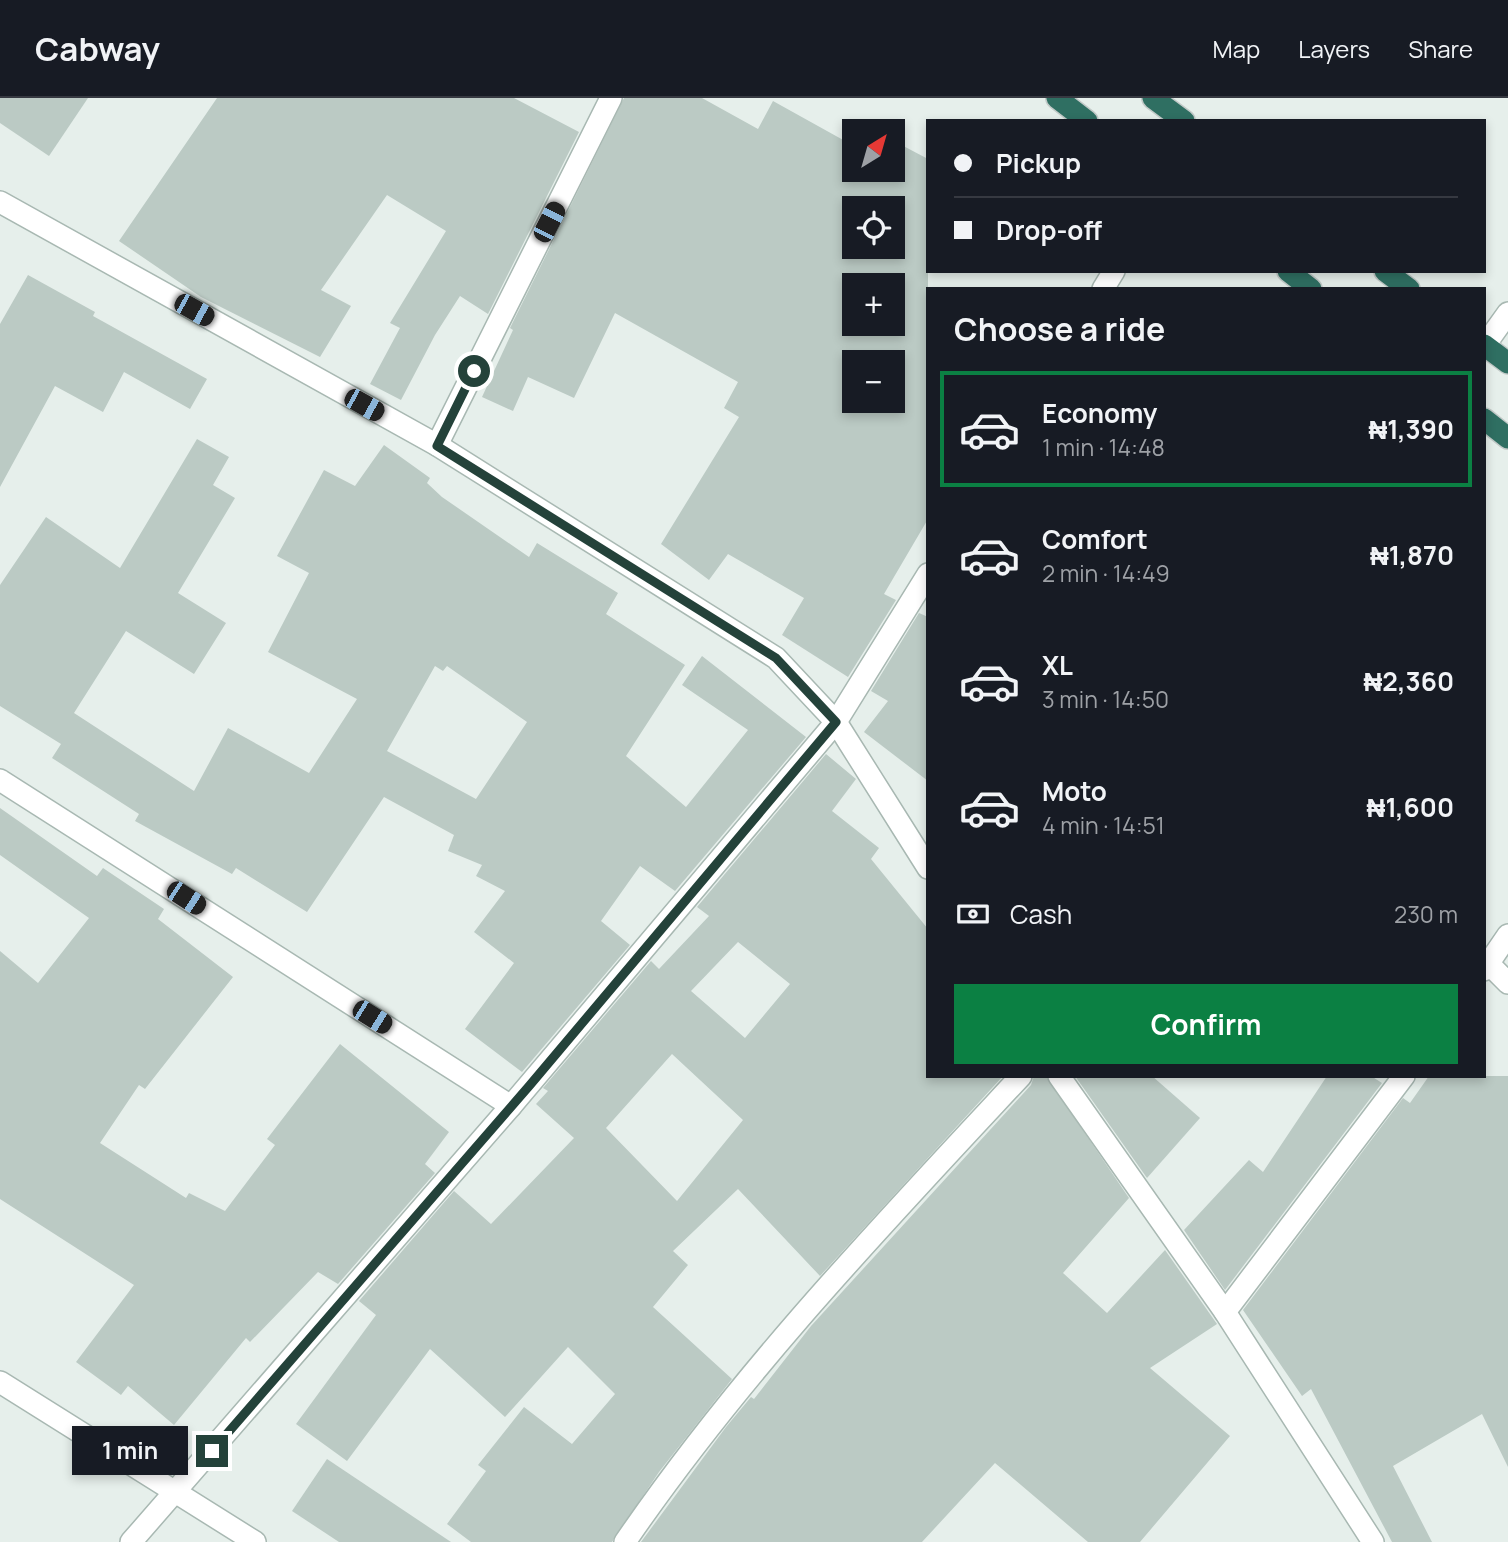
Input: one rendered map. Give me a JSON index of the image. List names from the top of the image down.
{
  "north": "top right",
  "page": {
    "header": "Cabway",
    "nav": ["Map", "Layers", "Share"],
    "map_buttons": ["+", "−"],
    "banner": ["Pickup", "Drop-off"],
    "heading": "Choose a ride",
    "list": [
      {
        "name": "Economy",
        "note": "1 min · 14:48",
        "value": "₦1,390"
      },
      {
        "name": "Comfort",
        "note": "2 min · 14:49",
        "value": "₦1,870"
      },
      {
        "name": "XL",
        "note": "3 min · 14:50",
        "value": "₦2,360"
      },
      {
        "name": "Moto",
        "note": "4 min · 14:51",
        "value": "₦1,600"
      }
    ],
    "pay": ["Cash", "230 m"],
    "buttons": "Confirm",
    "bubble": "1 min"
  }
}
